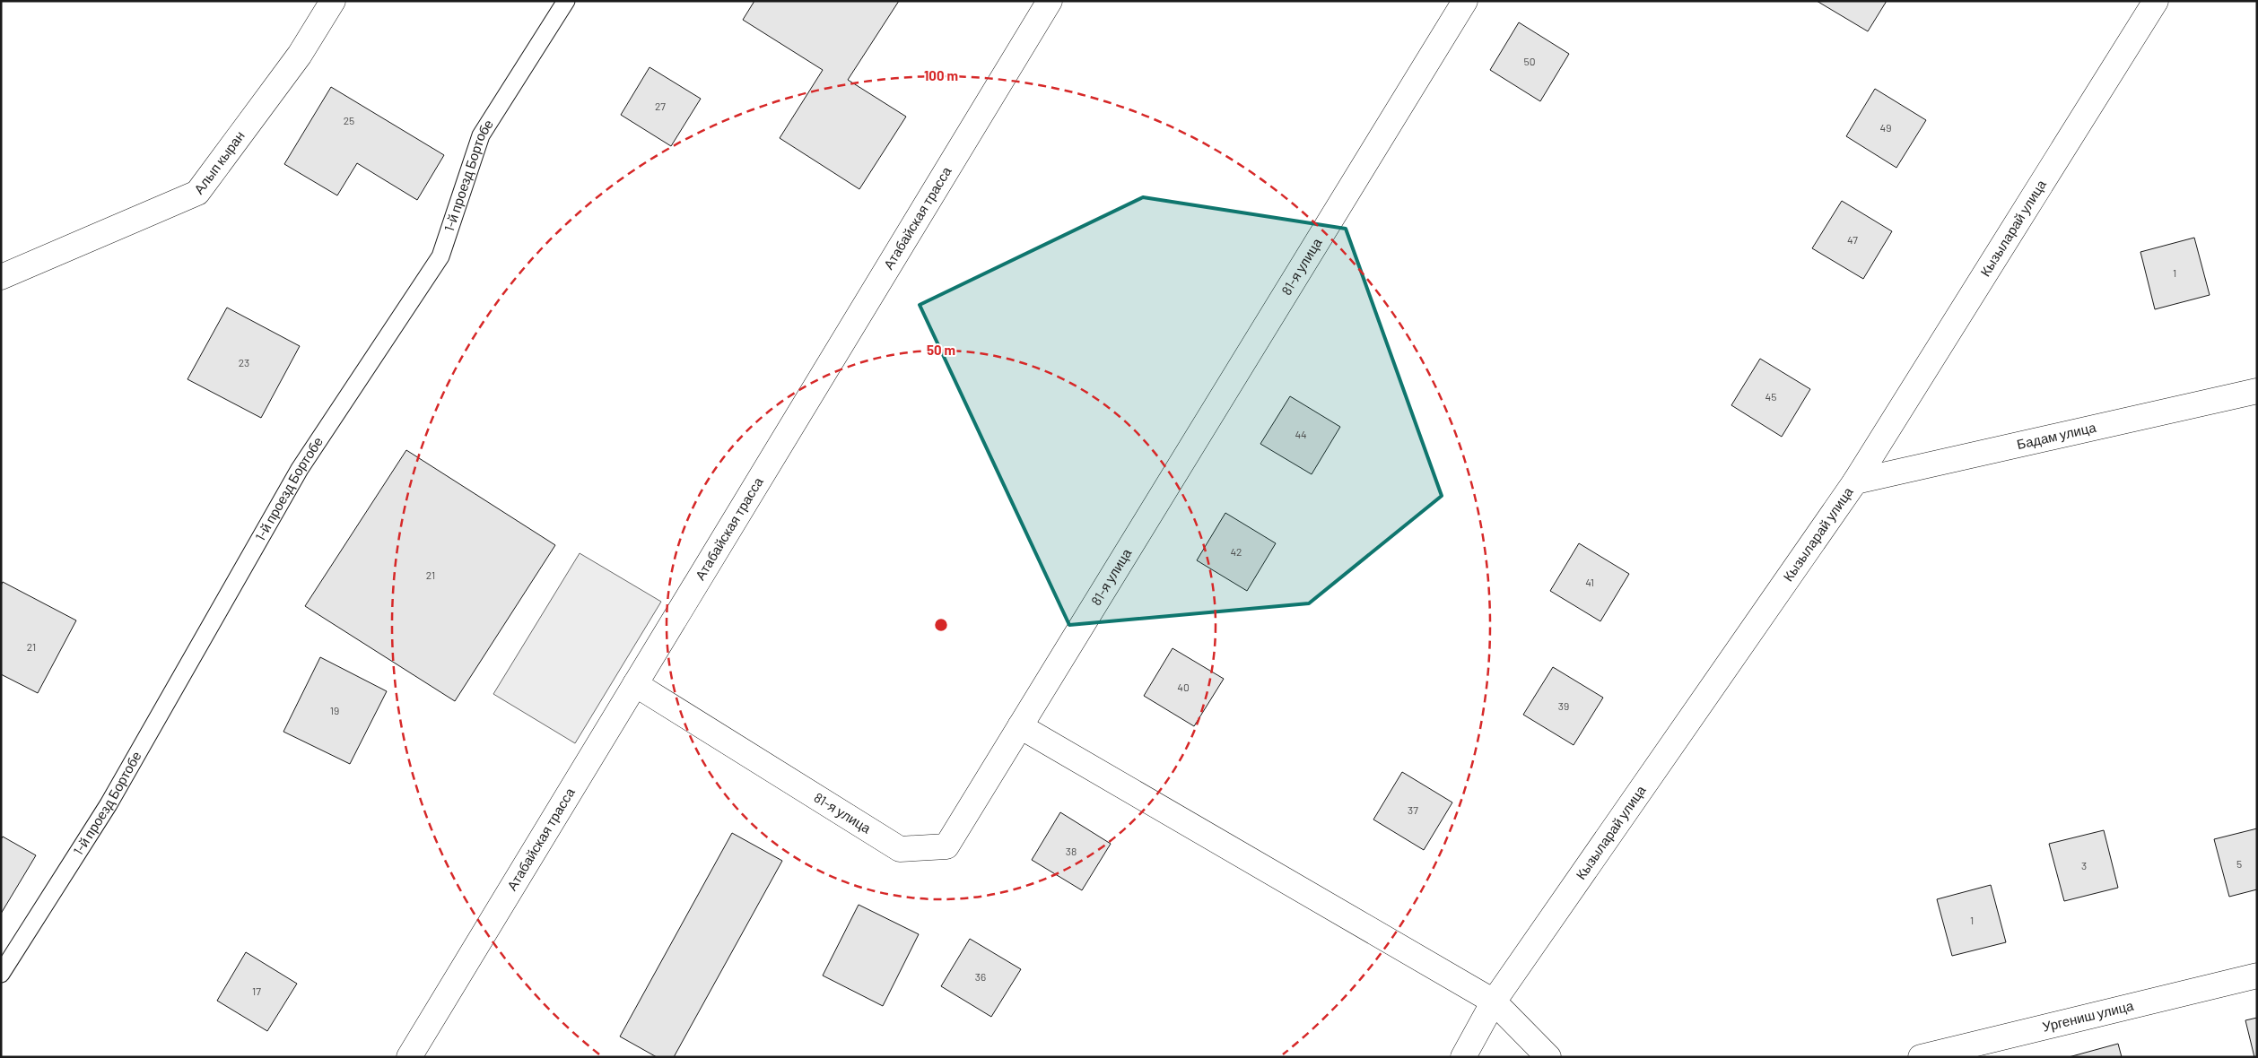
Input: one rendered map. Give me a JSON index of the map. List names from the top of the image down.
{
  "streets": {
    "street": [
      "Алып кыран",
      "Атабайская трасса",
      "Кызыларай улица",
      "81-я улица",
      "Бадам улица",
      "Ургениш улица"
    ],
    "lane": ["1-й проезд Бортобе"]
  },
  "crossings": [
    ["Атабайская трасса", "81-я улица"],
    ["Кызыларай улица", "Бадам улица"]
  ],
  "house_numbers": [
    "50",
    "27",
    "25",
    "49",
    "47",
    "1",
    "23",
    "45",
    "44",
    "42",
    "21",
    "41",
    "21",
    "40",
    "39",
    "19",
    "37",
    "38",
    "5",
    "3",
    "1",
    "36",
    "17"
  ],
  "rings": ["100 m", "50 m"]
}
